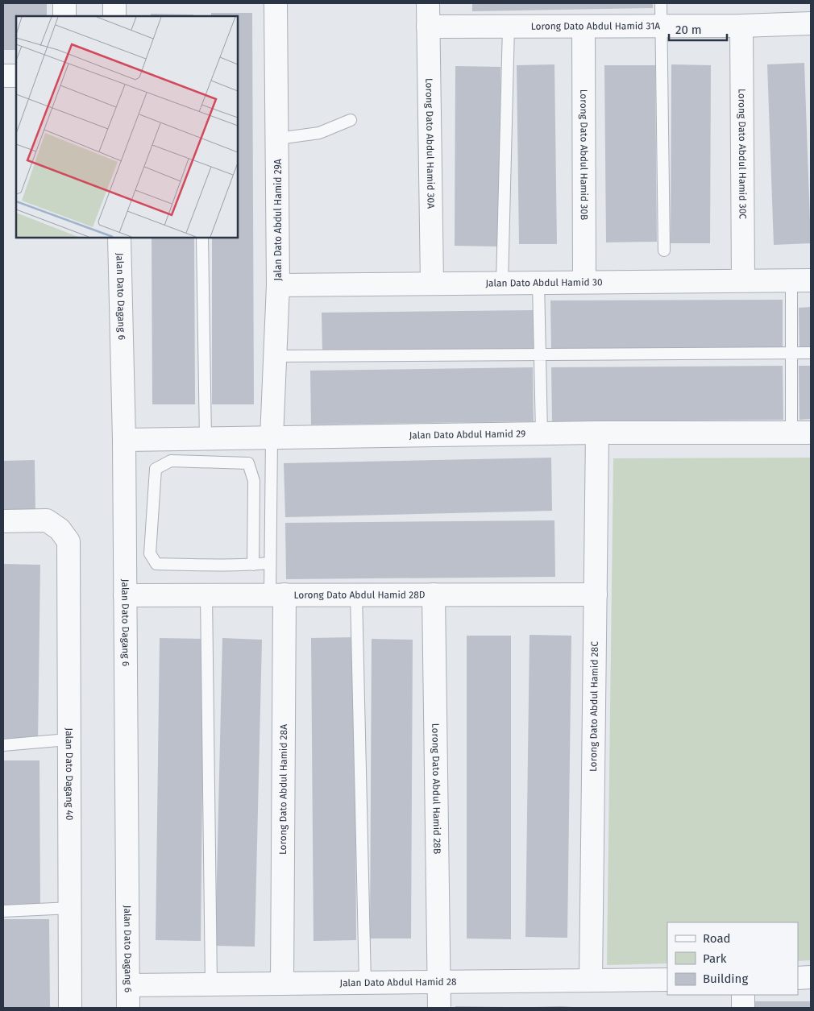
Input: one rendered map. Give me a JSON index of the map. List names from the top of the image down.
{
  "streets": {
    "street": [
      "Lorong Dato Abdul Hamid 31A",
      "Lorong Dato Abdul Hamid 30A",
      "Lorong Dato Abdul Hamid 30C",
      "Lorong Dato Abdul Hamid 30B",
      "Jalan Dato Abdul Hamid 29A",
      "Jalan Dato Abdul Hamid 30",
      "Jalan Dato Dagang 6",
      "Jalan Dato Abdul Hamid 29",
      "Lorong Dato Abdul Hamid 28D",
      "Lorong Dato Abdul Hamid 28C",
      "Jalan Dato Dagang 40",
      "Lorong Dato Abdul Hamid 28B",
      "Lorong Dato Abdul Hamid 28A",
      "Jalan Dato Abdul Hamid 28"
    ]
  },
  "crossings": [
    ["Lorong Dato Abdul Hamid 31A", "Lorong Dato Abdul Hamid 30A"],
    ["Lorong Dato Abdul Hamid 31A", "Lorong Dato Abdul Hamid 30C"],
    ["Lorong Dato Abdul Hamid 31A", "Lorong Dato Abdul Hamid 30B"],
    ["Lorong Dato Abdul Hamid 30A", "Jalan Dato Abdul Hamid 30"],
    ["Lorong Dato Abdul Hamid 30C", "Jalan Dato Abdul Hamid 30"],
    ["Lorong Dato Abdul Hamid 30B", "Jalan Dato Abdul Hamid 30"],
    ["Jalan Dato Abdul Hamid 29A", "Jalan Dato Abdul Hamid 30"],
    ["Jalan Dato Abdul Hamid 29A", "Jalan Dato Abdul Hamid 29"],
    ["Jalan Dato Dagang 6", "Jalan Dato Abdul Hamid 29"],
    ["Jalan Dato Dagang 6", "Lorong Dato Abdul Hamid 28D"],
    ["Jalan Dato Dagang 6", "Jalan Dato Abdul Hamid 28"],
    ["Jalan Dato Abdul Hamid 29", "Lorong Dato Abdul Hamid 28C"],
    ["Lorong Dato Abdul Hamid 28D", "Lorong Dato Abdul Hamid 28C"],
    ["Lorong Dato Abdul Hamid 28D", "Lorong Dato Abdul Hamid 28B"],
    ["Lorong Dato Abdul Hamid 28D", "Lorong Dato Abdul Hamid 28A"],
    ["Lorong Dato Abdul Hamid 28C", "Jalan Dato Abdul Hamid 28"],
    ["Lorong Dato Abdul Hamid 28B", "Jalan Dato Abdul Hamid 28"],
    ["Lorong Dato Abdul Hamid 28A", "Jalan Dato Abdul Hamid 28"]
  ],
  "legend": ["Road", "Park", "Building"],
  "scale_bar": "20 m"
}
